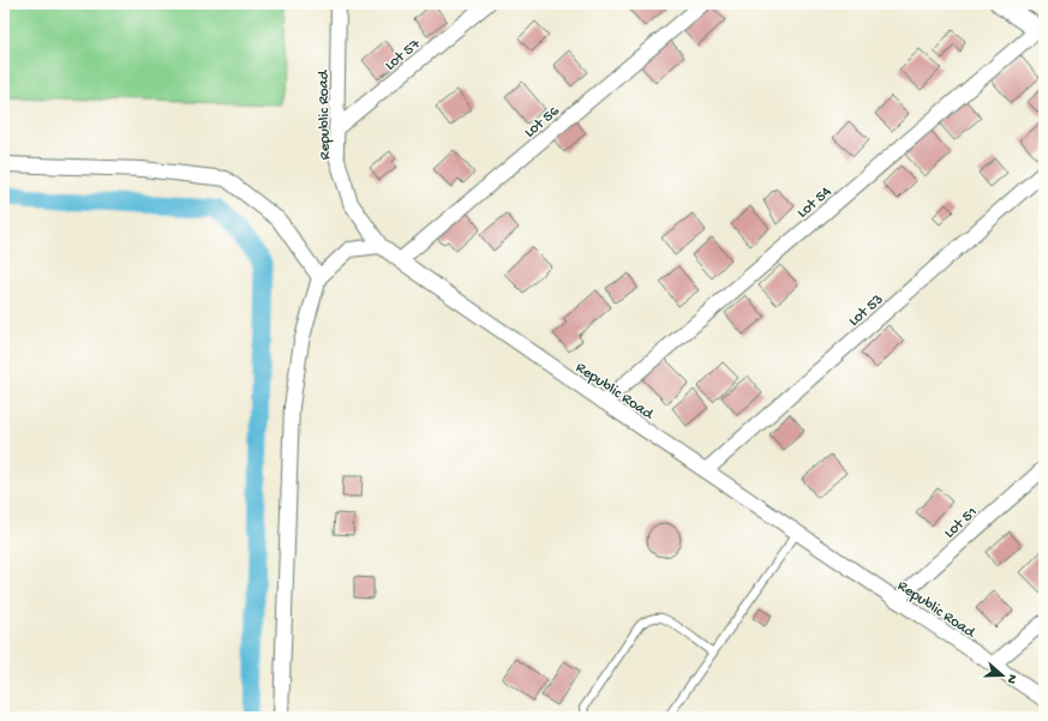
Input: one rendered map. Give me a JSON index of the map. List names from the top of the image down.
{
  "streets": {
    "street": [
      "Lot 57",
      "Republic Road",
      "Lot 56",
      "Lot 54",
      "Lot 53",
      "Lot 51"
    ]
  },
  "crossings": [
    ["Lot 57", "Republic Road"],
    ["Republic Road", "Lot 56"],
    ["Republic Road", "Lot 54"],
    ["Republic Road", "Lot 53"],
    ["Republic Road", "Lot 51"]
  ],
  "north": "right"
}
